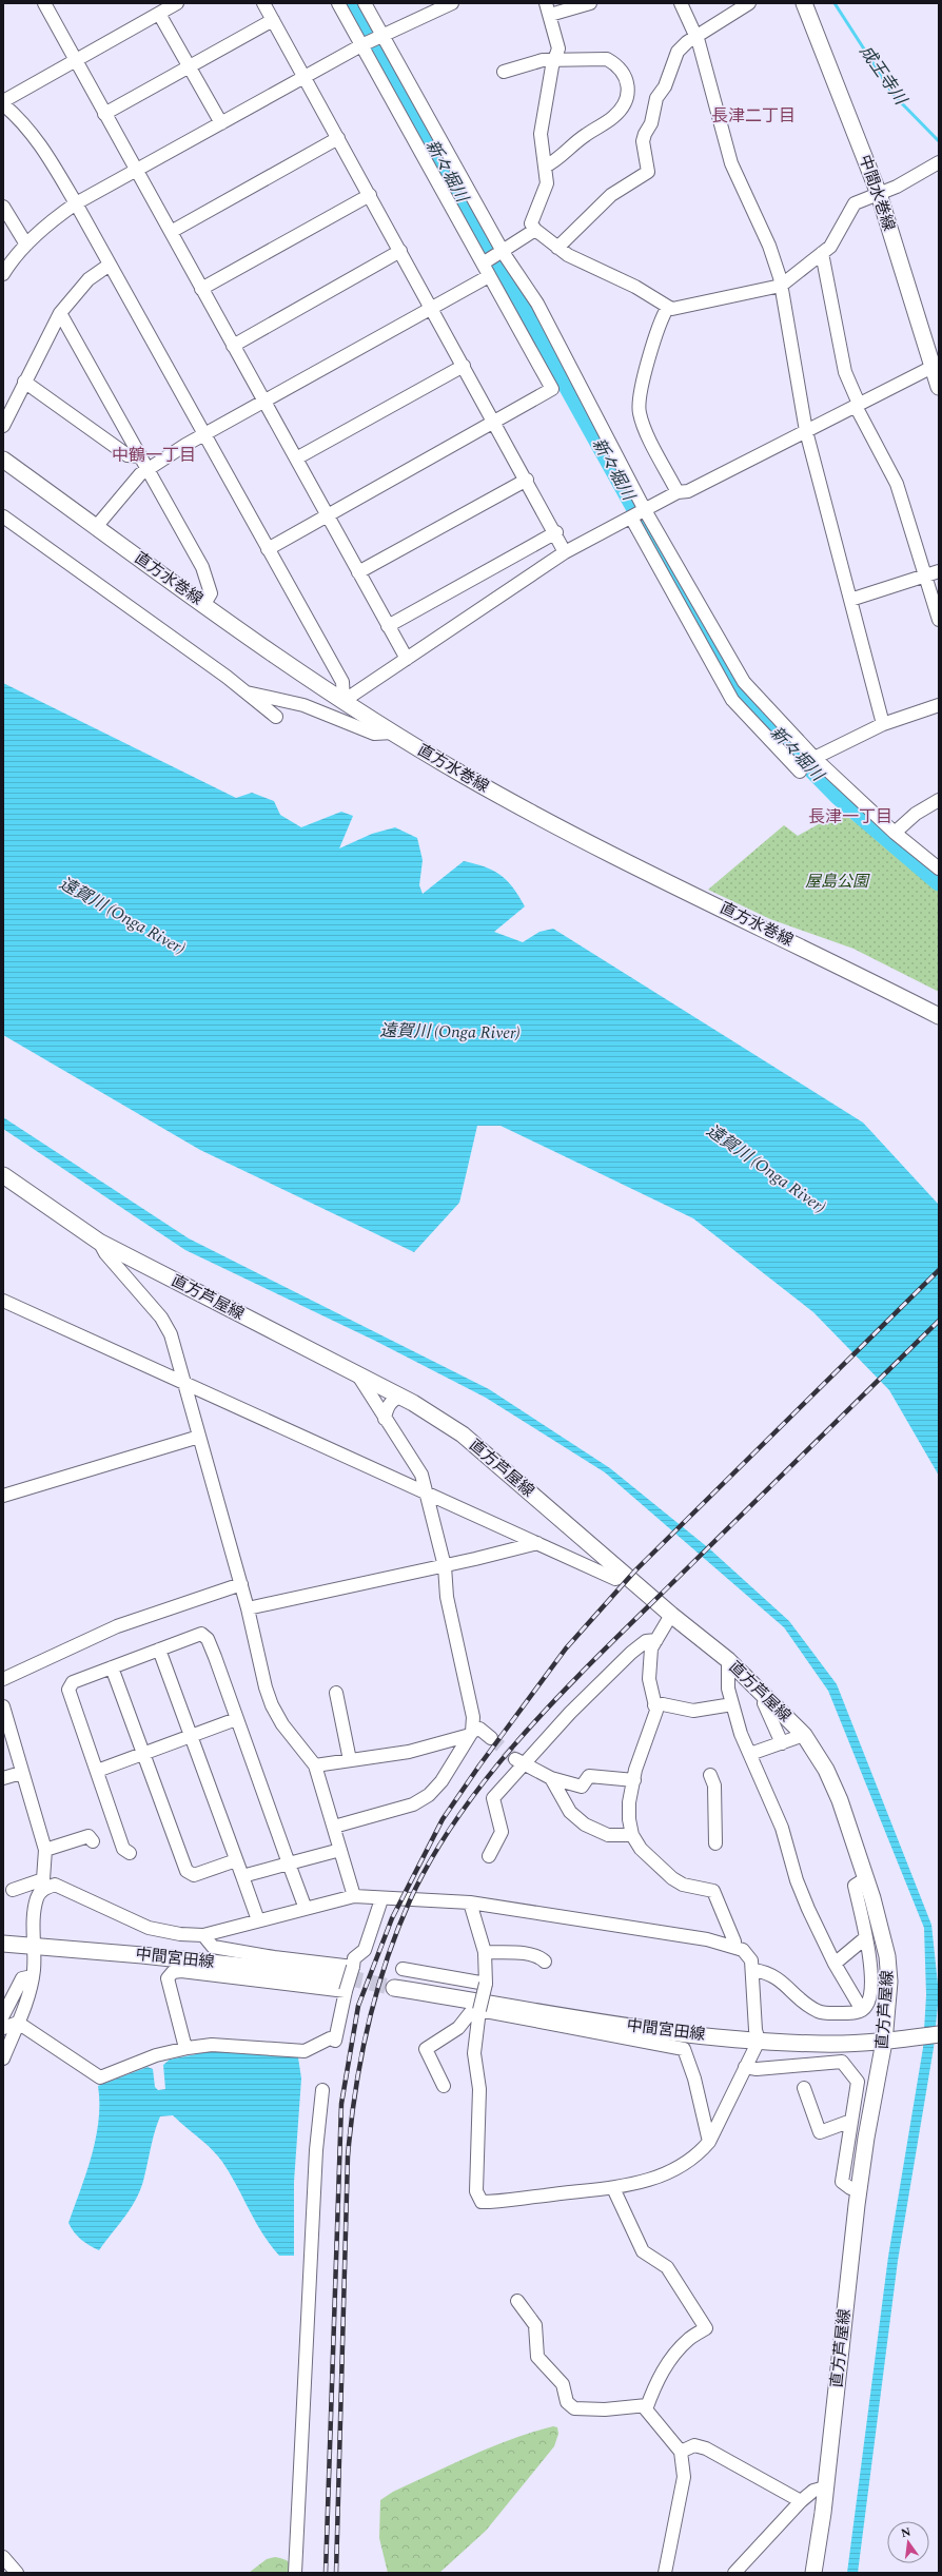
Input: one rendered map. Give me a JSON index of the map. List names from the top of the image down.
{
  "streets": {
    "main road": [
      "中間水巻線",
      "直方水巻線",
      "直方芦屋線",
      "中間宮田線"
    ]
  },
  "crossings": [
    ["直方芦屋線", "中間宮田線"]
  ],
  "districts": ["長津二丁目", "中鶴一丁目", "長津一丁目"],
  "water": ["成王寺川", "新々堀川", "遠賀川 (Onga River)"],
  "parks": ["屋島公園"],
  "north": "top"
}
